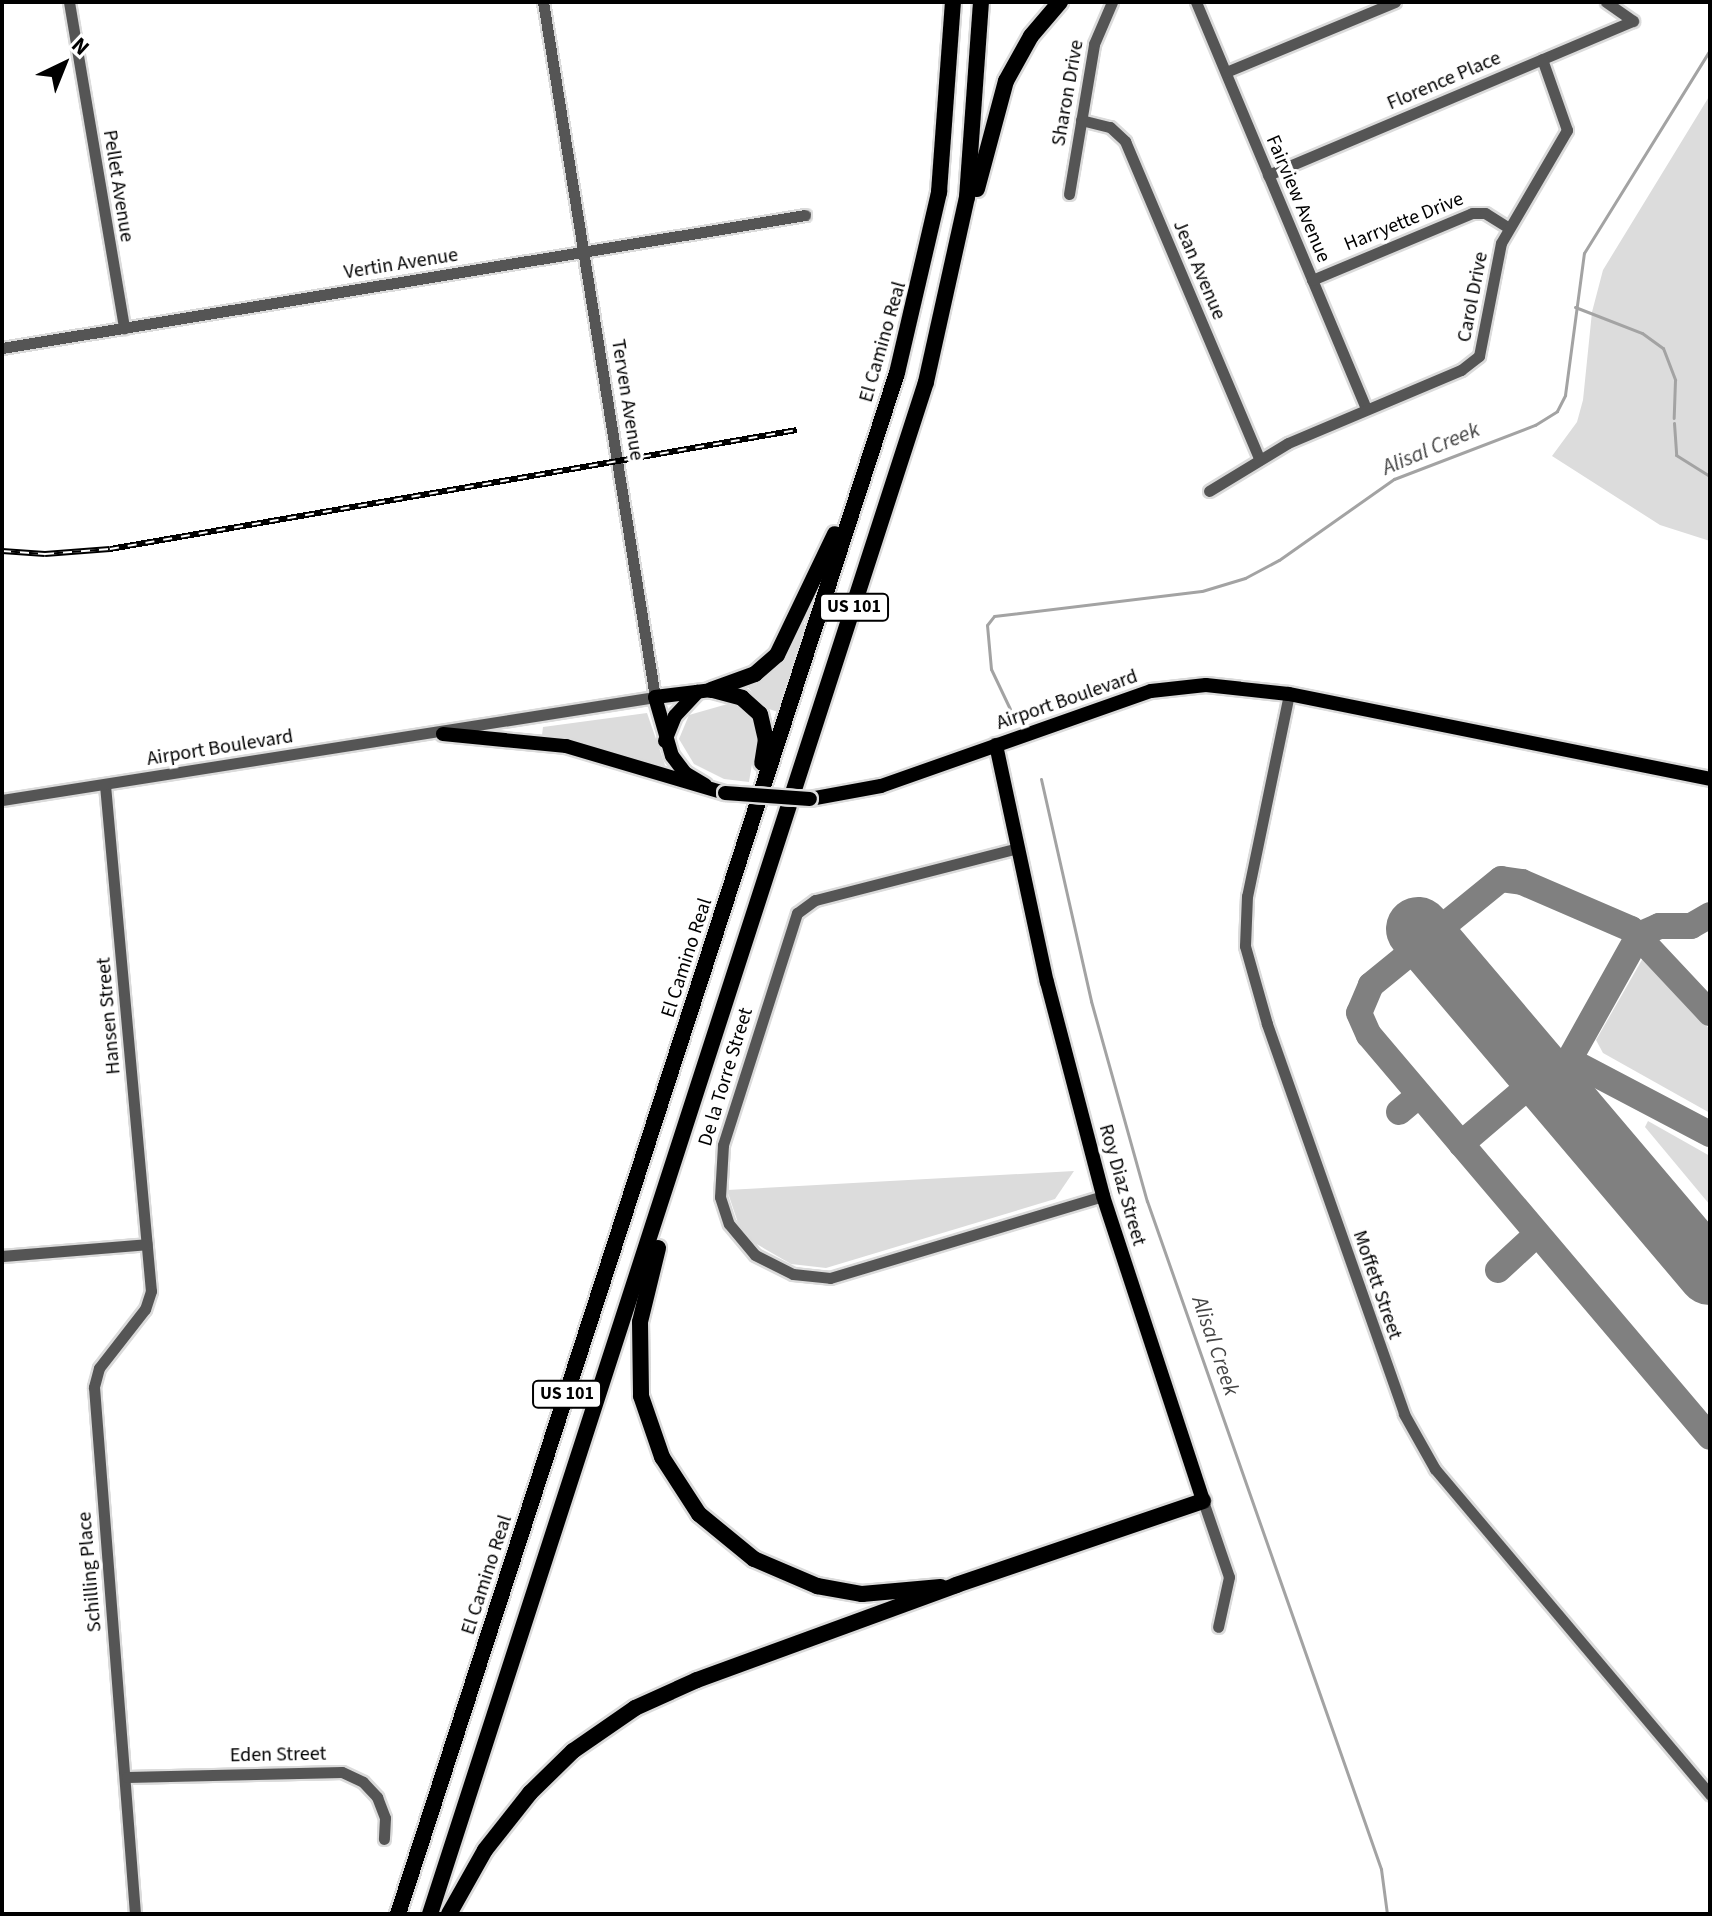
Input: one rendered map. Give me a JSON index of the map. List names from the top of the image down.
{
  "streets": {
    "highway": ["El Camino Real", "US 101"],
    "main road": ["Terven Avenue", "Airport Boulevard", "Roy Diaz Street"],
    "street": [
      "Florence Place",
      "Sharon Drive",
      "Pellet Avenue",
      "Fairview Avenue",
      "Harryette Drive",
      "Vertin Avenue",
      "Jean Avenue",
      "Carol Drive",
      "Hansen Street",
      "De la Torre Street",
      "Moffett Street",
      "Schilling Place",
      "Eden Street"
    ]
  },
  "crossings": [
    ["Florence Place", "Fairview Avenue"],
    ["Florence Place", "Carol Drive"],
    ["Sharon Drive", "Jean Avenue"],
    ["Pellet Avenue", "Vertin Avenue"],
    ["Fairview Avenue", "Harryette Drive"],
    ["Fairview Avenue", "Carol Drive"],
    ["Harryette Drive", "Carol Drive"],
    ["Vertin Avenue", "Terven Avenue"],
    ["Jean Avenue", "Carol Drive"],
    ["Terven Avenue", "Airport Boulevard"],
    ["Airport Boulevard", "Hansen Street"],
    ["Airport Boulevard", "Roy Diaz Street"],
    ["Airport Boulevard", "Moffett Street"],
    ["Hansen Street", "Schilling Place"],
    ["De la Torre Street", "Roy Diaz Street"],
    ["Schilling Place", "Eden Street"]
  ],
  "water": ["Alisal Creek"],
  "north": "top right"
}
